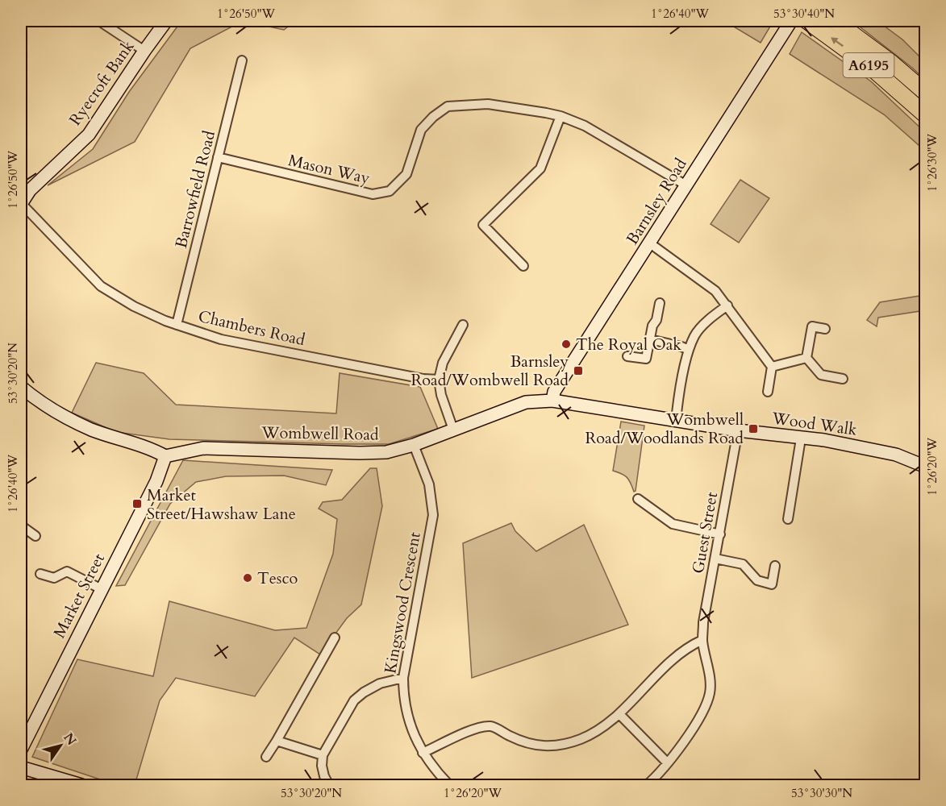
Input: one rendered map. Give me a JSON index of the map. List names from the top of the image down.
{
  "streets": {
    "highway": ["A6195"],
    "main road": [
      "Ryecroft Bank",
      "Barnsley Road",
      "Wood Walk",
      "Wombwell Road",
      "Market Street"
    ],
    "street": [
      "Mason Way",
      "Barrowfield Road",
      "Chambers Road",
      "Guest Street",
      "Kingswood Crescent"
    ]
  },
  "crossings": [
    ["Ryecroft Bank", "Chambers Road"],
    ["Mason Way", "Barrowfield Road"],
    ["Mason Way", "Barnsley Road"],
    ["Barrowfield Road", "Chambers Road"],
    ["Barnsley Road", "Wood Walk"],
    ["Barnsley Road", "Wombwell Road"],
    ["Wood Walk", "Wombwell Road"],
    ["Wood Walk", "Guest Street"],
    ["Wombwell Road", "Market Street"],
    ["Wombwell Road", "Kingswood Crescent"]
  ],
  "places": {
    "other": ["The Royal Oak", "Tesco"],
    "transit": ["Barnsley Road/Wombwell Road", "Wombwell Road/Woodlands Road", "Market Street/Hawshaw Lane"]
  },
  "north": "top right",
  "coordinates": [
    "1°26'50\"W",
    "1°26'40\"W",
    "53°30'40\"N",
    "1°26'30\"W",
    "53°30'20\"N",
    "1°26'20\"W",
    "53°30'30\"N"
  ]
}
